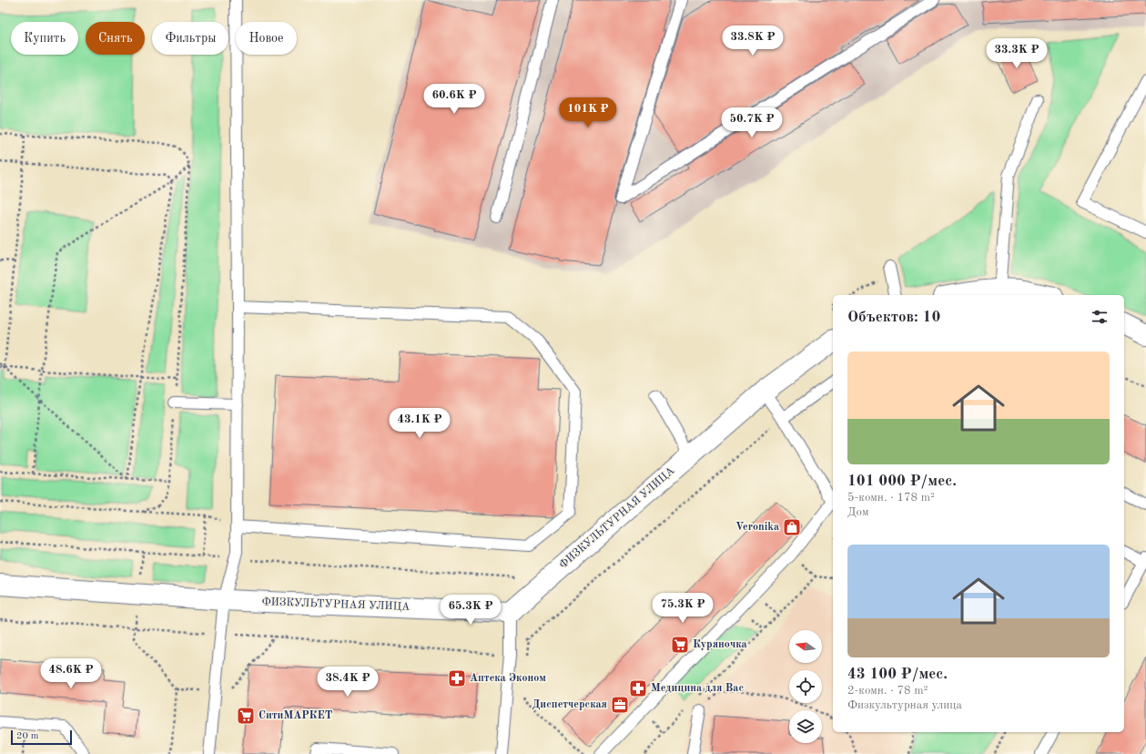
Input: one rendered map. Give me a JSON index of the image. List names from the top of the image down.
{
  "streets": {
    "street": ["ФИЗКУЛЬТУРНАЯ УЛИЦА"]
  },
  "places": {
    "shop": ["Veronika"],
    "supermarket": ["Куряночка", "СитиМАРКЕТ"],
    "pharmacy": ["Аптека Эконом", "Медицина для Вас"],
    "office": ["Диспетчерская"]
  },
  "scale_bar": "20 m",
  "north": "left",
  "page": {
    "chip": [
      "Купить",
      "Снять",
      "Фильтры",
      "Новое"
    ],
    "price": [
      "33.8K ₽",
      "33.3K ₽",
      "60.6K ₽",
      "101K ₽",
      "50.7K ₽",
      "43.1K ₽",
      "75.3K ₽",
      "65.3K ₽",
      "48.6K ₽",
      "38.4K ₽"
    ],
    "heading": "Объектов: 10",
    "list": [
      {
        "name": "101 000 ₽/мес.",
        "note": "5-комн. · 178 m² · Дом"
      },
      {
        "name": "43 100 ₽/мес.",
        "note": "2-комн. · 78 m² · Физкультурная улица"
      }
    ],
    "scale": "20 m"
  }
}
